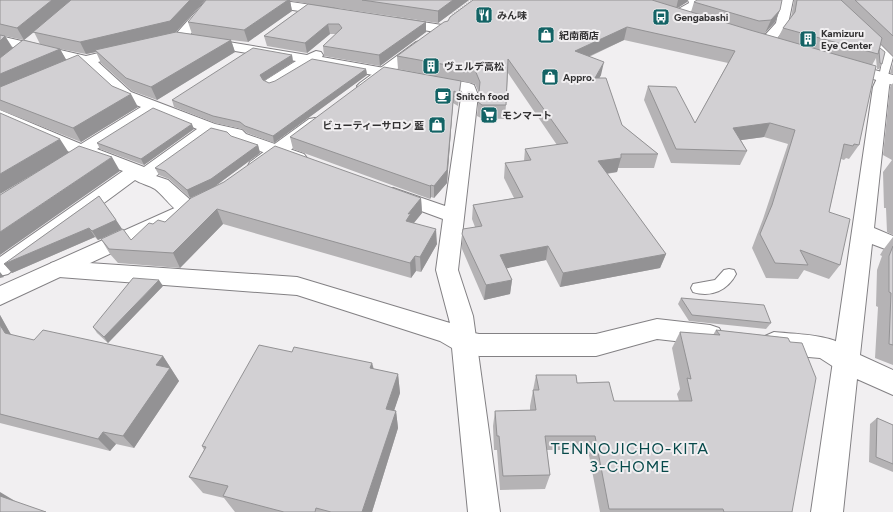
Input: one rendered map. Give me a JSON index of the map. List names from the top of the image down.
{
  "districts": ["TENNOJICHO-KITA 3-CHOME"],
  "places": {
    "restaurant": ["みん味"],
    "bus stop": ["Gengabashi"],
    "shop": ["紀南商店", "Appro.", "ビューティーサロン 藍"],
    "building": ["Kamizuru Eye Center", "ヴェルデ高松"],
    "cafe": ["Snitch food"],
    "supermarket": ["モンマート"]
  }
}
